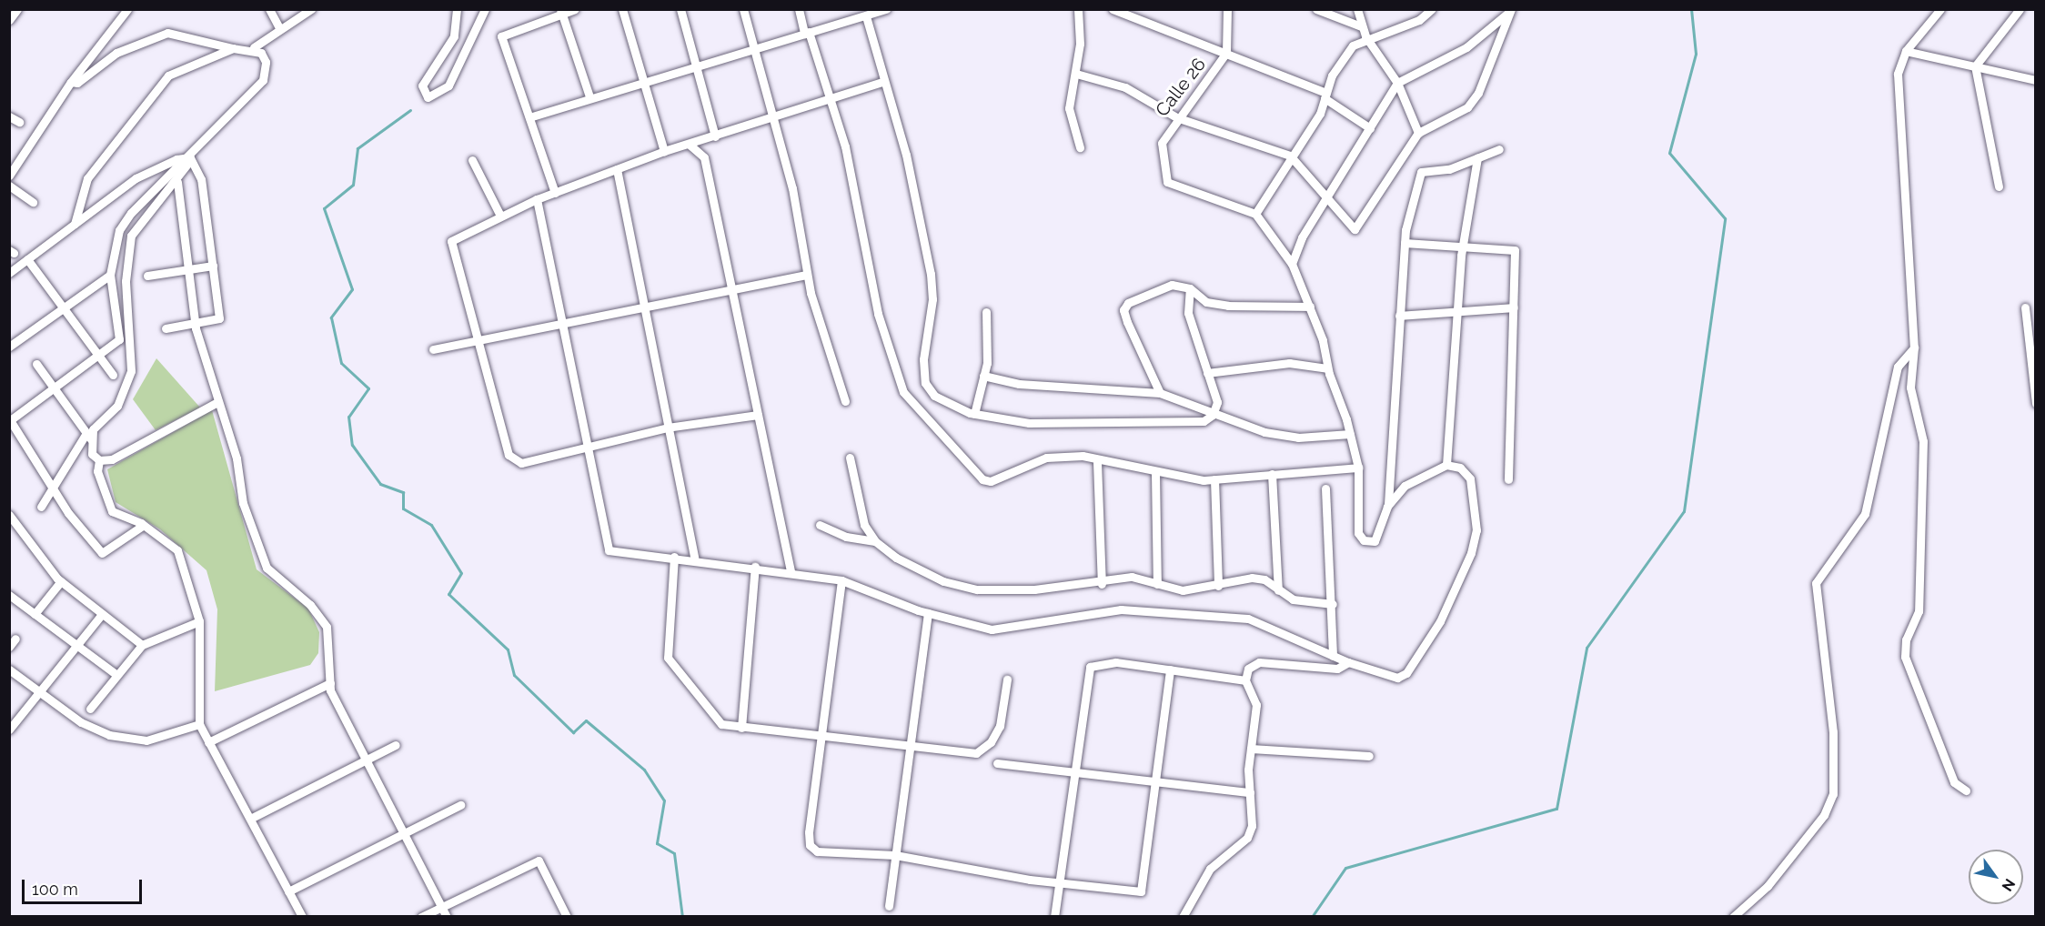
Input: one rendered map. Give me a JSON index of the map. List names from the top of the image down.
{
  "streets": {
    "street": ["Calle 26"]
  },
  "scale_bar": "100 m",
  "north": "bottom right"
}
